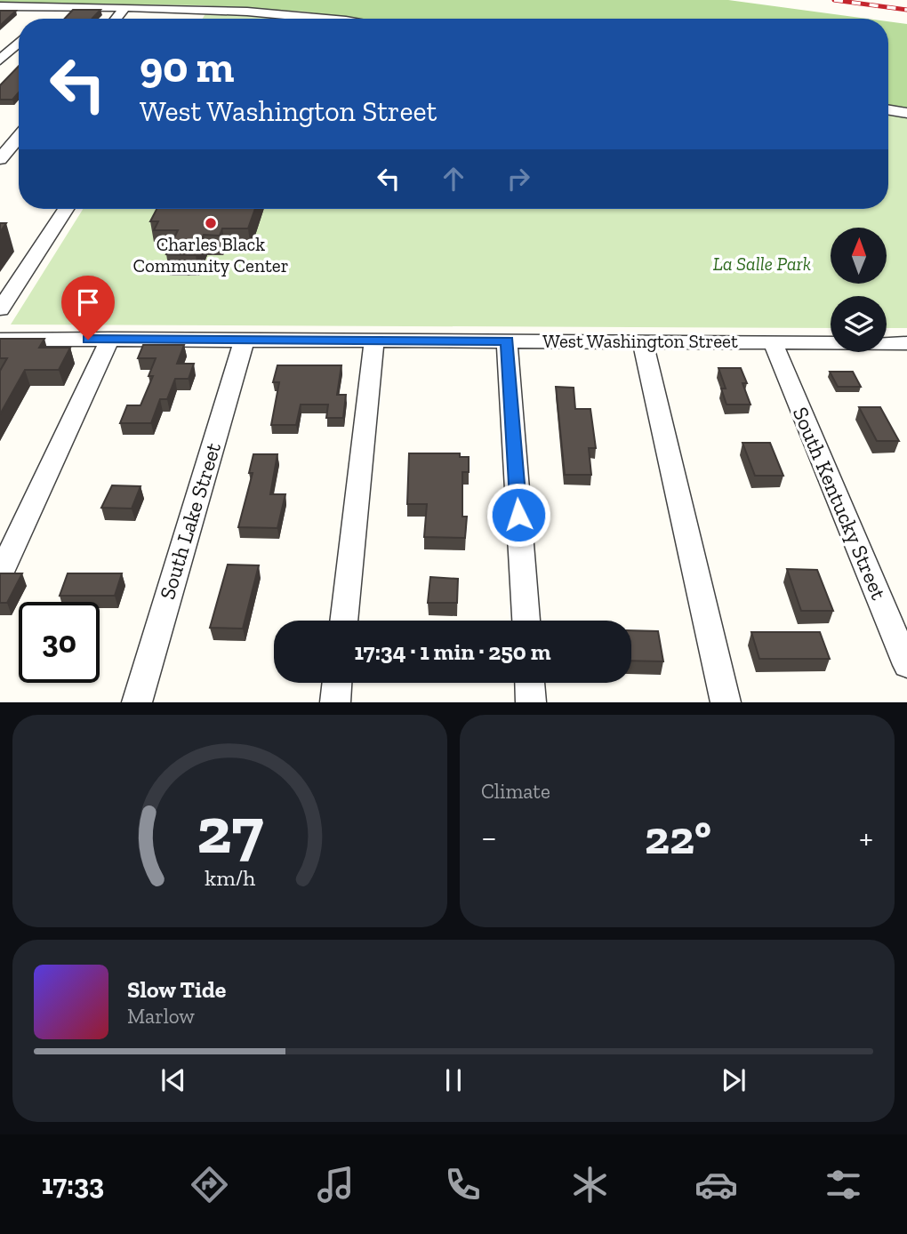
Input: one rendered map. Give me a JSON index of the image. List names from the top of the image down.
{
  "streets": {
    "street": ["West Washington Street", "South Kentucky Street", "South Lake Street"]
  },
  "crossings": [
    ["West Washington Street", "South Kentucky Street"],
    ["West Washington Street", "South Lake Street"]
  ],
  "parks": ["La Salle Park"],
  "places": ["Charles Black Community Center"],
  "north": "top",
  "page": {
    "turn": ["90 m", "West Washington Street"],
    "limit": "30",
    "trip": "17:34 · 1 min · 250 m",
    "tile": "Climate",
    "heat": ["−", "22°", "+"],
    "song": ["Slow Tide", "Marlow"],
    "tabs": "17:33",
    "gauge": ["27", "km/h"]
  }
}
